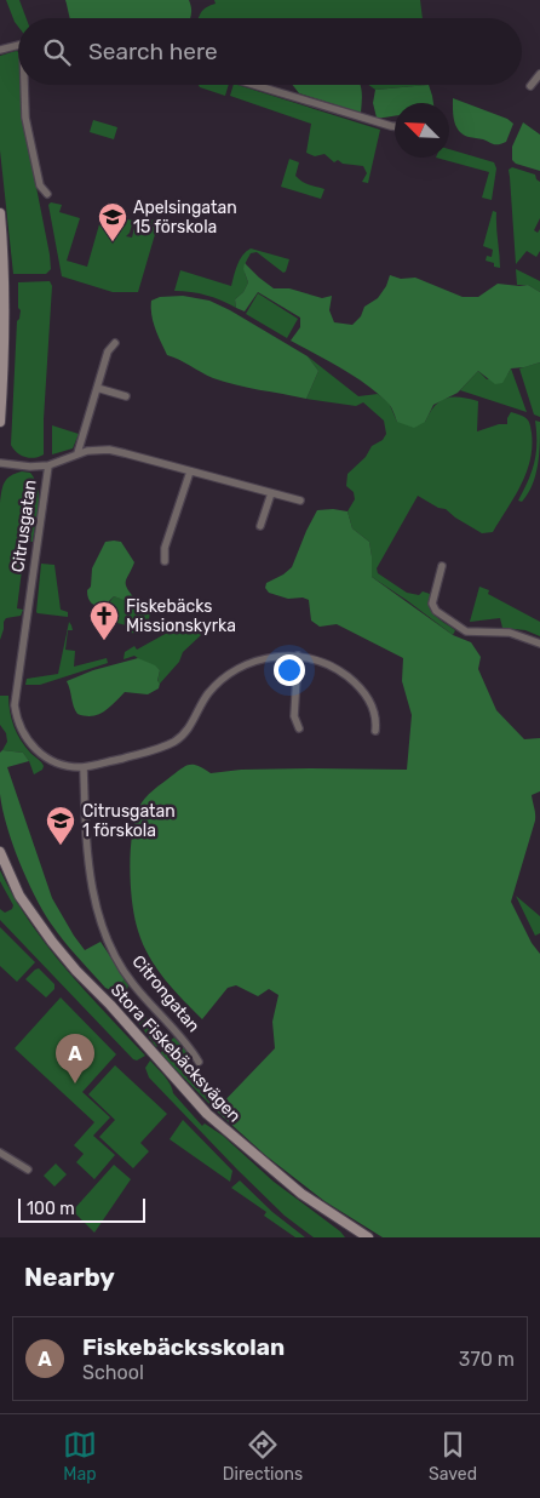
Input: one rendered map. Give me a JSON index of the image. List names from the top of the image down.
{
  "streets": {
    "street": ["Citrusgatan", "Citrongatan", "Stora Fiskebäcksvägen"]
  },
  "crossings": [
    ["Citrusgatan", "Citrongatan"]
  ],
  "places": {
    "school or university": ["Apelsingatan 15 förskola", "Citrusgatan 1 förskola"],
    "church": ["Fiskebäcks Missionskyrka"]
  },
  "scale_bar": "100 m",
  "north": "top left",
  "page": {
    "search": "Search here",
    "pins": "A",
    "scale": "100 m",
    "heading": "Nearby",
    "list": [
      {
        "mark": "A",
        "name": "Fiskebäcksskolan",
        "note": "School",
        "value": "370 m"
      }
    ],
    "nav": ["Map", "Directions", "Saved"]
  }
}
